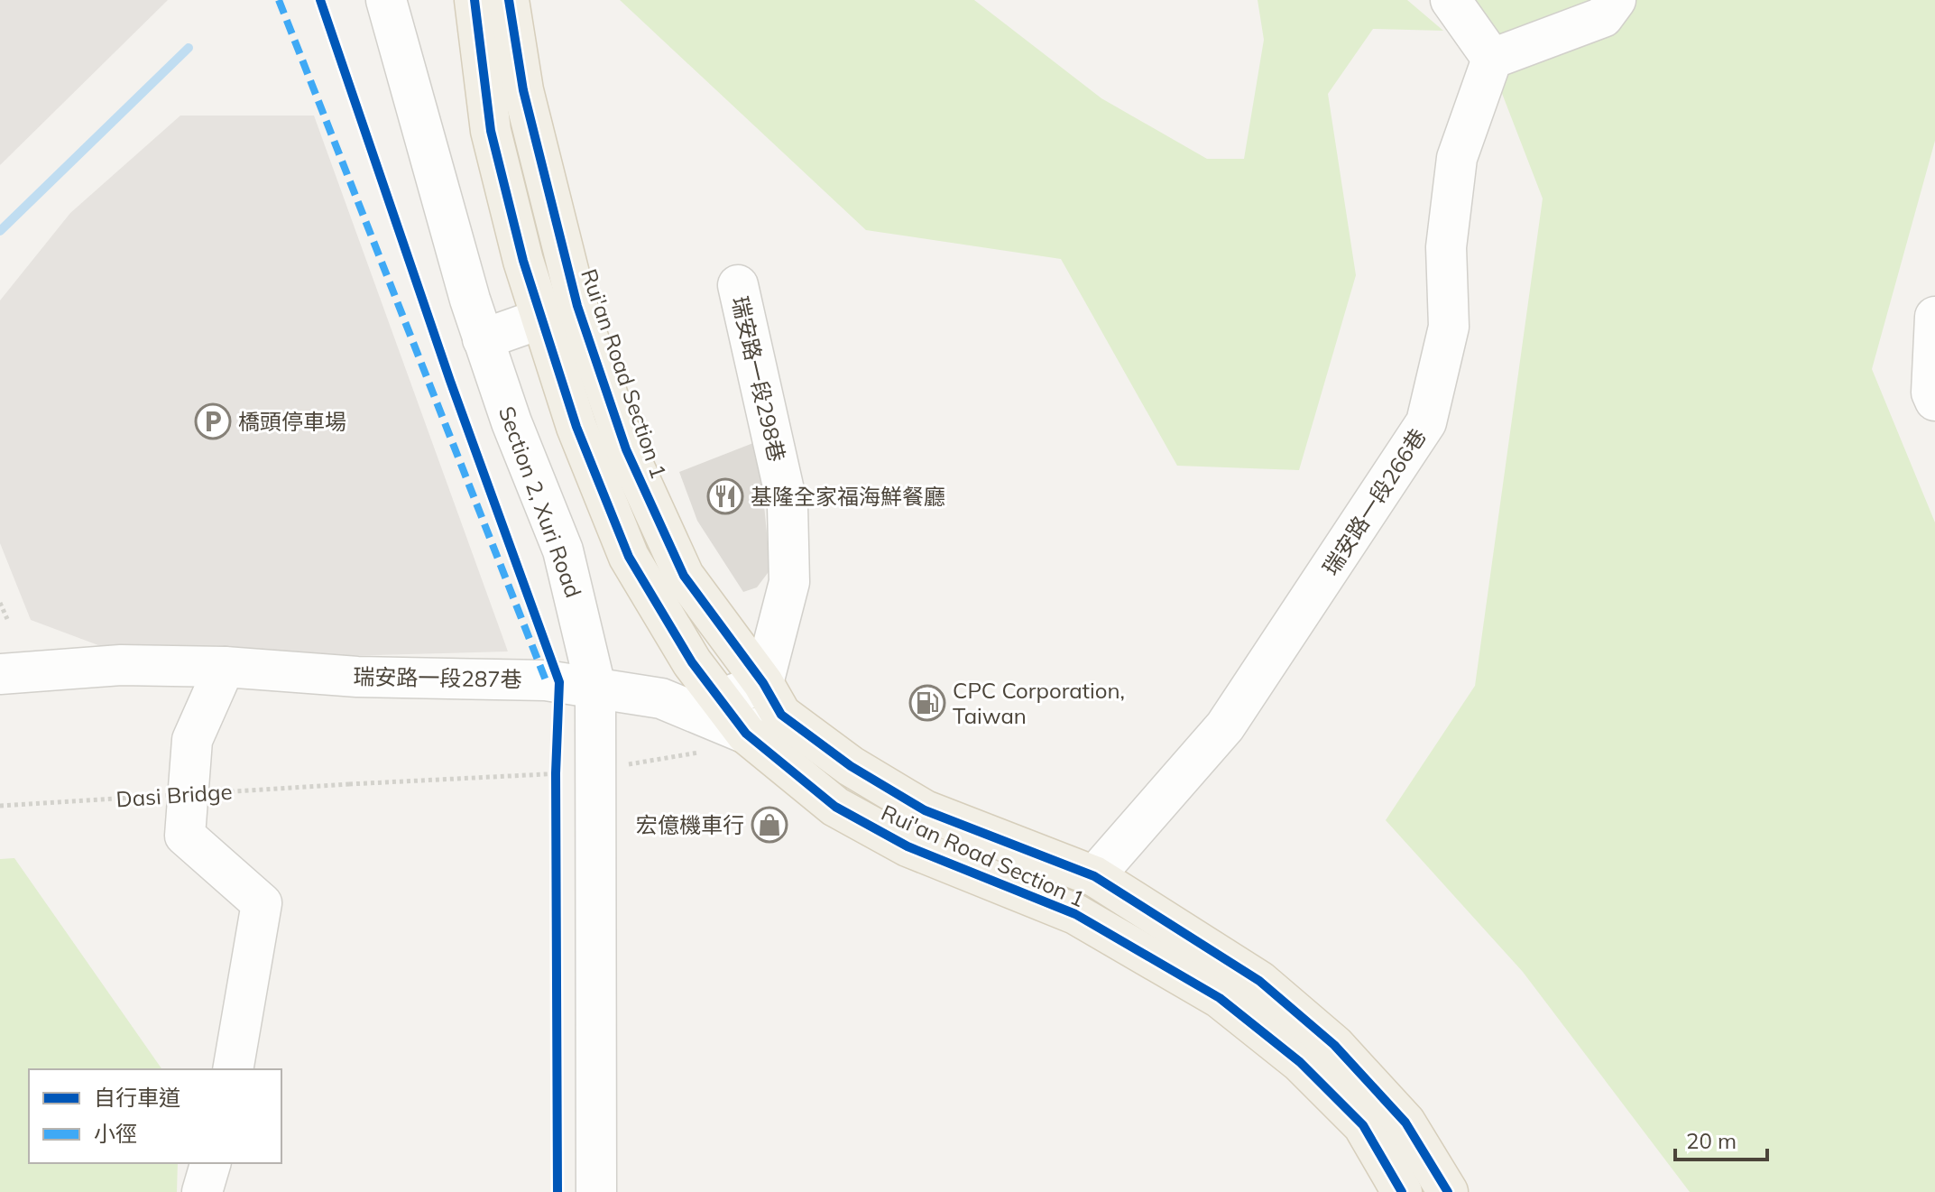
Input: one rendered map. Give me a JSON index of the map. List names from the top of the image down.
{
  "streets": {
    "main road": ["Rui'an Road Section 1"],
    "street": [
      "瑞安路一段298巷",
      "Section 2, Xuri Road",
      "瑞安路一段266巷",
      "瑞安路一段287巷"
    ],
    "path": ["Dasi Bridge"]
  },
  "crossings": [
    ["Rui'an Road Section 1", "瑞安路一段298巷"],
    ["Rui'an Road Section 1", "瑞安路一段266巷"],
    ["Rui'an Road Section 1", "瑞安路一段287巷"],
    ["Rui'an Road Section 1", "Dasi Bridge"],
    ["Section 2, Xuri Road", "瑞安路一段287巷"],
    ["Section 2, Xuri Road", "Dasi Bridge"],
    ["瑞安路一段287巷", "Dasi Bridge"]
  ],
  "places": {
    "parking": ["橋頭停車場"],
    "restaurant": ["基隆全家福海鮮餐廳"],
    "fuel station": ["CPC Corporation, Taiwan"],
    "shop": ["宏億機車行"]
  },
  "legend": ["自行車道", "小徑"],
  "scale_bar": "20 m"
}
